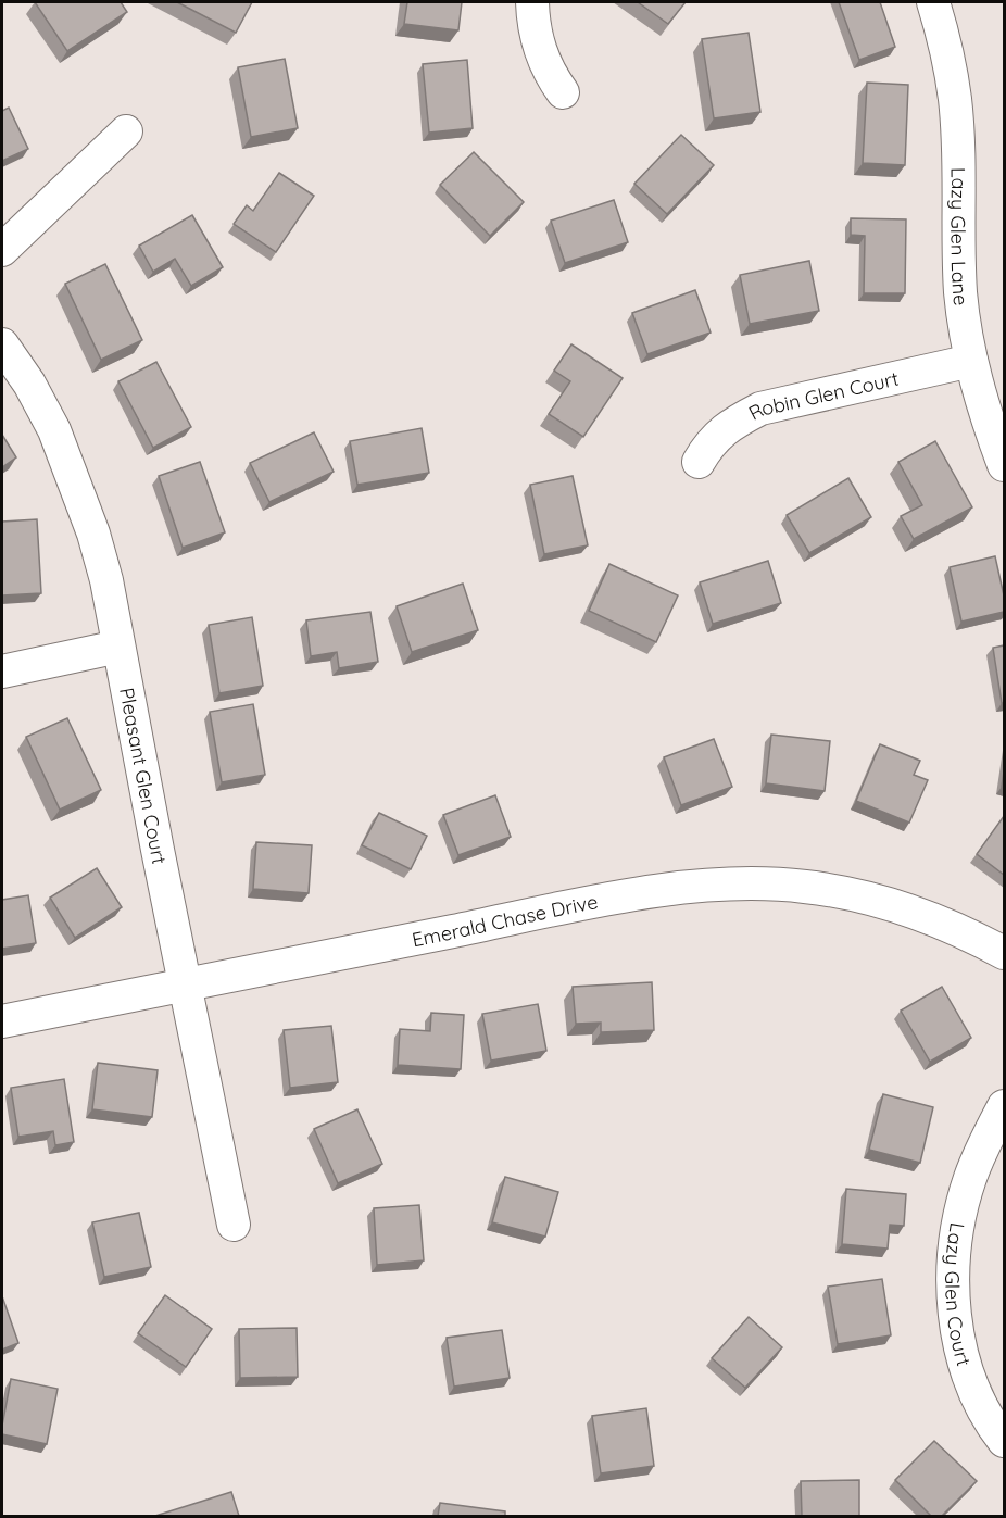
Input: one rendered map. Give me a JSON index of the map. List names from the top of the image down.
{
  "streets": {
    "street": [
      "Lazy Glen Lane",
      "Robin Glen Court",
      "Pleasant Glen Court",
      "Emerald Chase Drive",
      "Lazy Glen Court"
    ]
  },
  "crossings": [
    ["Lazy Glen Lane", "Robin Glen Court"],
    ["Pleasant Glen Court", "Emerald Chase Drive"]
  ]
}
